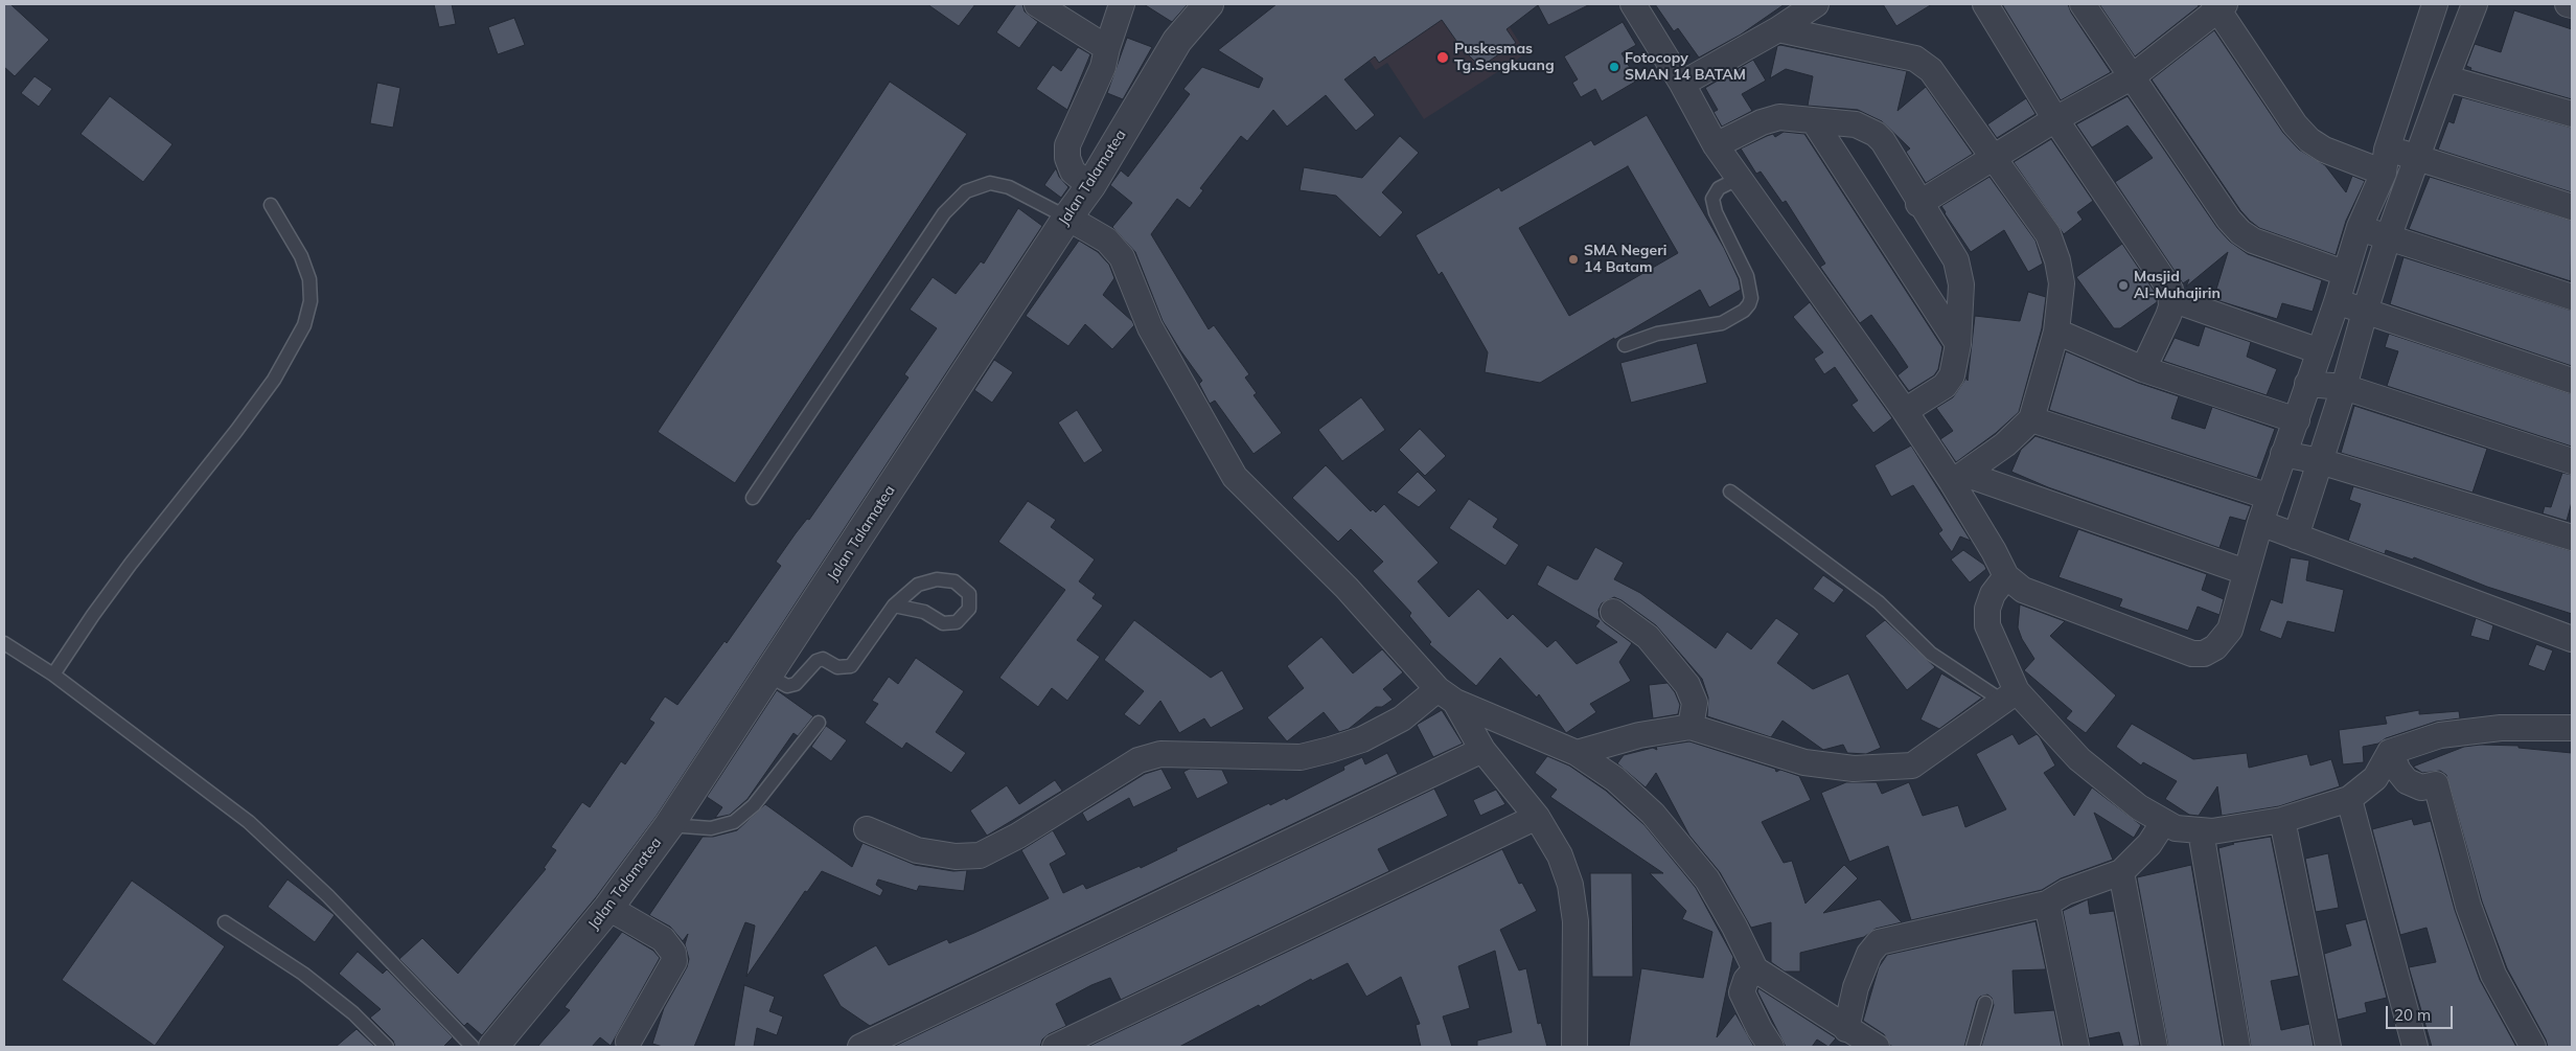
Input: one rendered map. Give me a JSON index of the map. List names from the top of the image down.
{
  "streets": {
    "street": ["Jalan Talamatea"]
  },
  "places": [
    "Puskesmas Tg.Sengkuang",
    "Fotocopy SMAN 14 BATAM",
    "SMA Negeri 14 Batam",
    "Masjid Al-Muhajirin"
  ],
  "scale_bar": "20 m"
}
